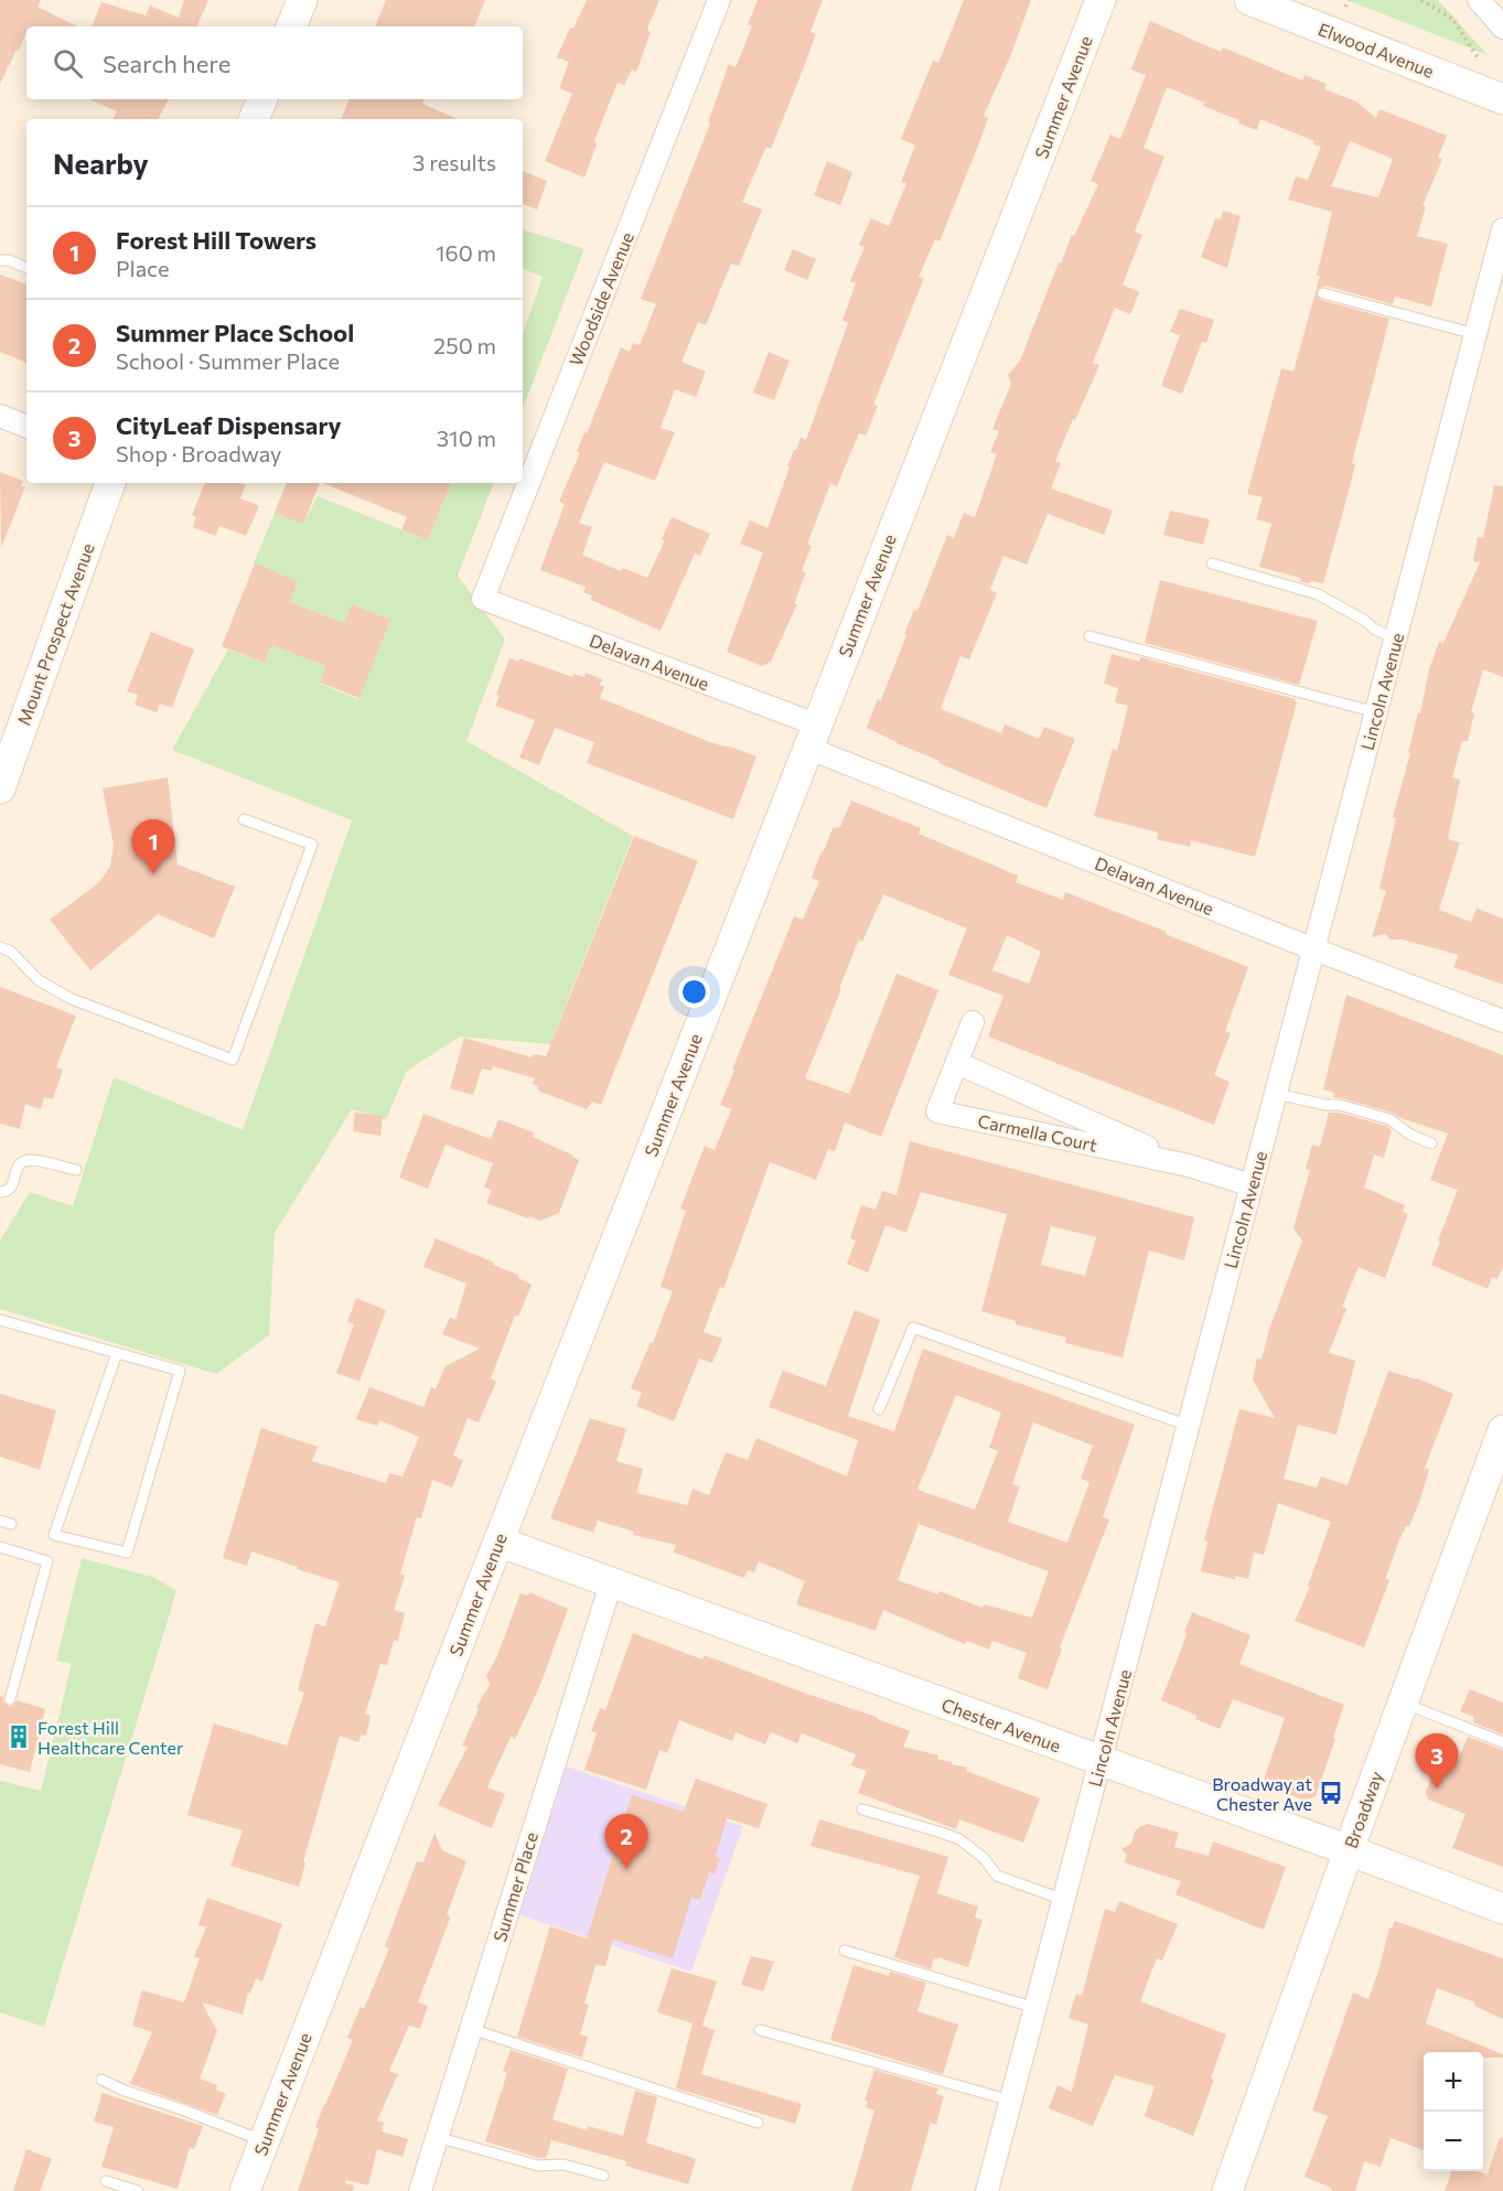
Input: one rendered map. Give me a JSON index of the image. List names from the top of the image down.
{
  "streets": {
    "street": [
      "Elwood Avenue",
      "Summer Avenue",
      "Woodside Avenue",
      "Mount Prospect Avenue",
      "Delavan Avenue",
      "Lincoln Avenue",
      "Carmella Court",
      "Chester Avenue",
      "Broadway",
      "Summer Place"
    ]
  },
  "crossings": [
    ["Summer Avenue", "Delavan Avenue"],
    ["Summer Avenue", "Chester Avenue"],
    ["Woodside Avenue", "Delavan Avenue"],
    ["Delavan Avenue", "Lincoln Avenue"],
    ["Lincoln Avenue", "Carmella Court"],
    ["Lincoln Avenue", "Chester Avenue"],
    ["Chester Avenue", "Broadway"],
    ["Chester Avenue", "Summer Place"]
  ],
  "places": {
    "building": ["Forest Hill Healthcare Center"],
    "bus stop": ["Broadway at Chester Ave"]
  },
  "page": {
    "search": "Search here",
    "heading": ["Nearby", "3 results"],
    "list": [
      {
        "mark": "1",
        "name": "Forest Hill Towers",
        "note": "Place",
        "value": "160 m"
      },
      {
        "mark": "2",
        "name": "Summer Place School",
        "note": "School · Summer Place",
        "value": "250 m"
      },
      {
        "mark": "3",
        "name": "CityLeaf Dispensary",
        "note": "Shop · Broadway",
        "value": "310 m"
      }
    ],
    "pins": ["1", "3", "2"],
    "map_buttons": ["+", "−"]
  }
}
